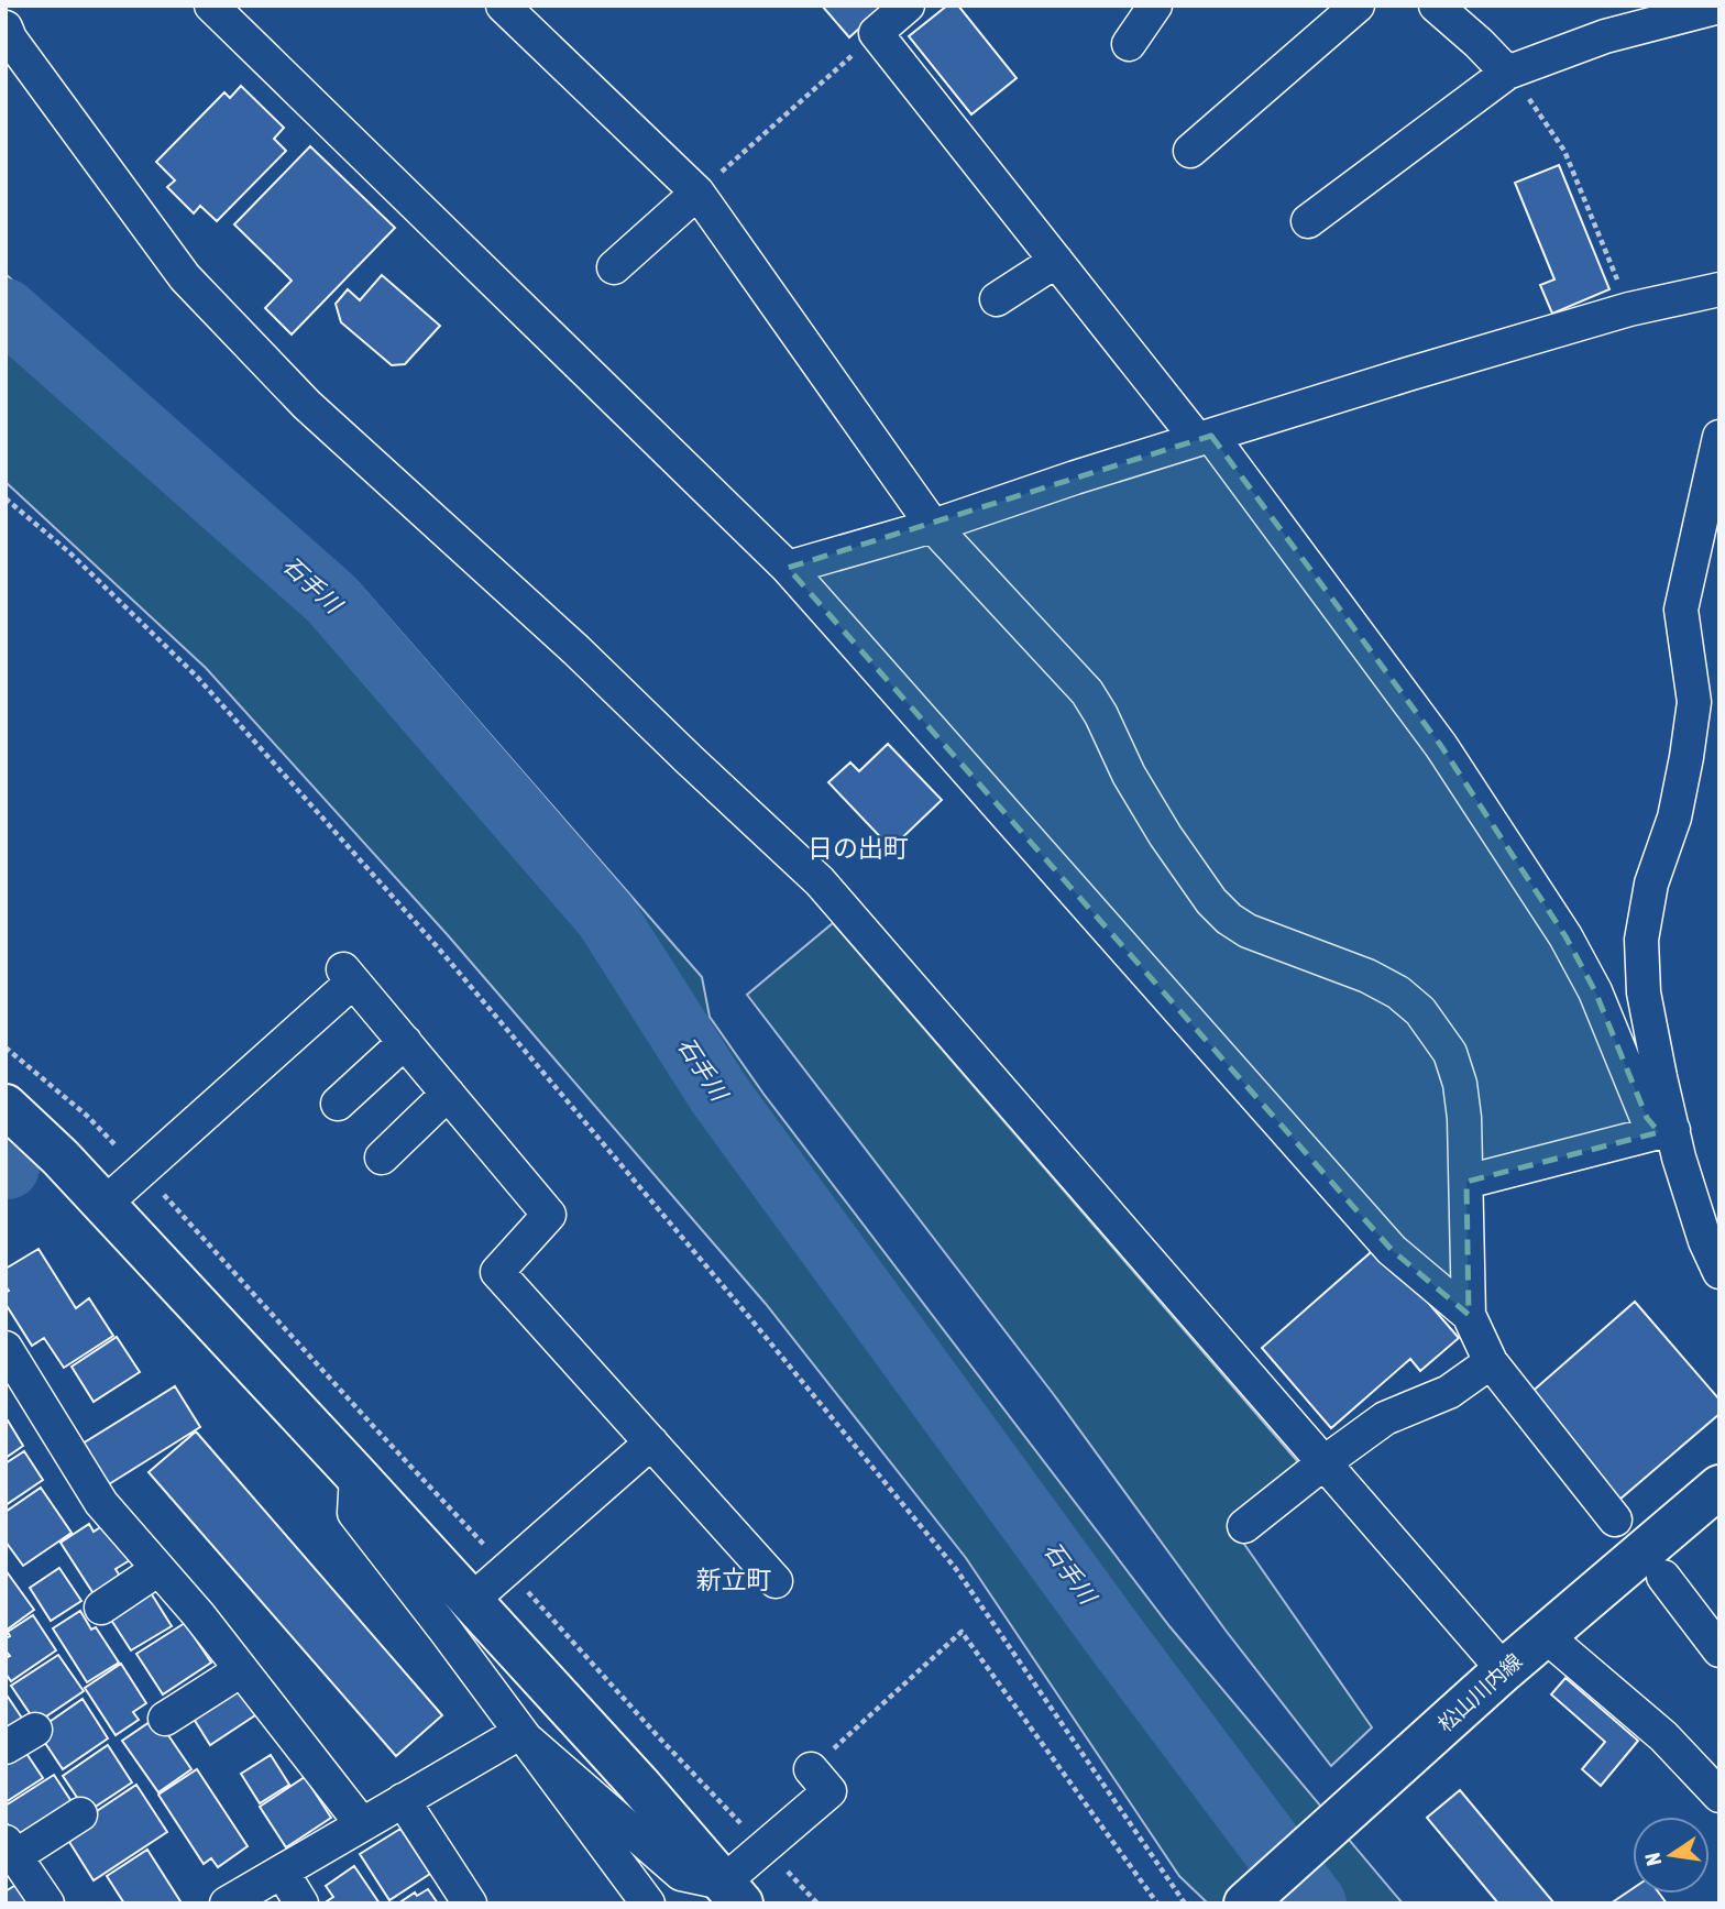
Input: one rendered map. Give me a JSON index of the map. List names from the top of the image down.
{
  "streets": {
    "street": ["松山川内線"]
  },
  "districts": ["日の出町", "新立町"],
  "water": ["石手川"],
  "north": "left"
}
